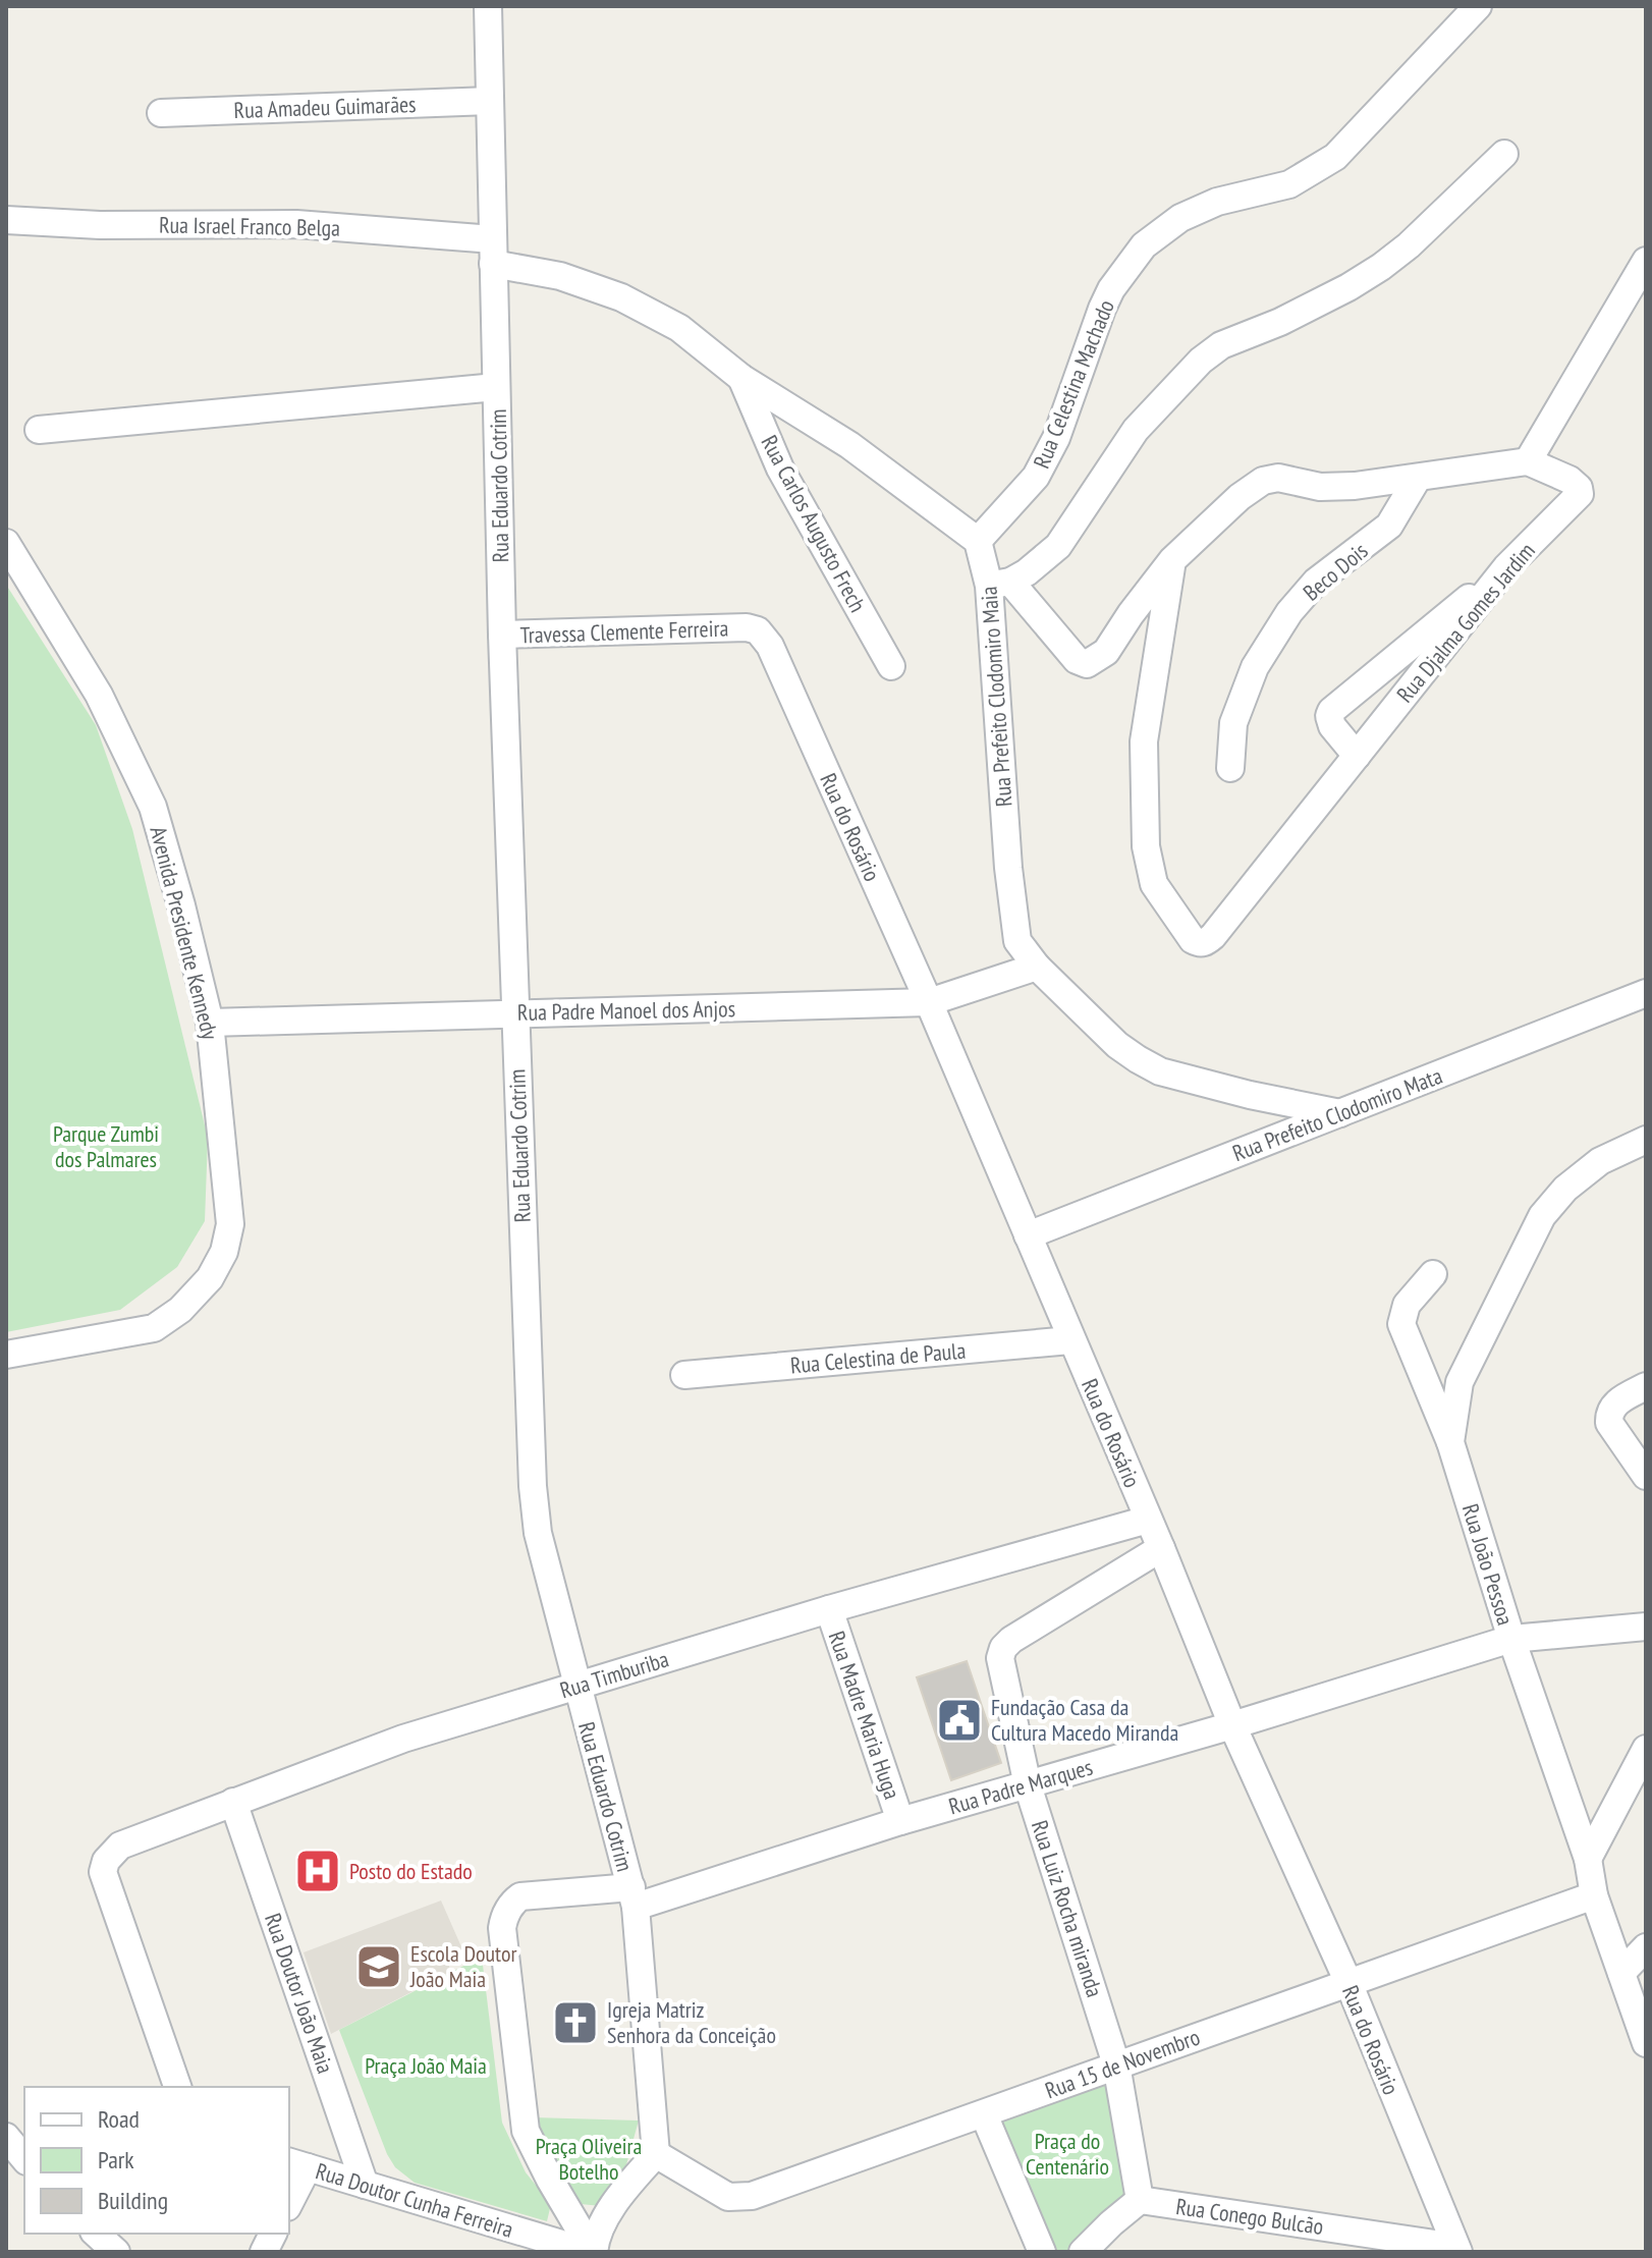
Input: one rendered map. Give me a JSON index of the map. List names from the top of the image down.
{
  "streets": {
    "street": [
      "Rua Amadeu Guimarães",
      "Rua Israel Franco Belga",
      "Rua Celestina Machado",
      "Rua Eduardo Cotrim",
      "Rua Carlos Augusto Frech",
      "Beco Dois",
      "Rua Djalma Gomes Jardim",
      "Travessa Clemente Ferreira",
      "Rua Prefeito Clodomiro Maia",
      "Rua do Rosário",
      "Avenida Presidente Kennedy",
      "Rua Padre Manoel dos Anjos",
      "Rua Prefeito Clodomiro Mata",
      "Rua Celestina de Paula",
      "Rua João Pessoa",
      "Rua Timburiba",
      "Rua Madre Maria Huga",
      "Rua Padre Marques",
      "Rua Luiz Rocha miranda",
      "Rua Doutor João Maia",
      "Rua 15 de Novembro",
      "Rua Doutor Cunha Ferreira",
      "Rua Conego Bulcão"
    ]
  },
  "crossings": [
    ["Rua Amadeu Guimarães", "Rua Eduardo Cotrim"],
    ["Rua Israel Franco Belga", "Rua Eduardo Cotrim"],
    ["Rua Celestina Machado", "Rua Prefeito Clodomiro Maia"],
    ["Rua Eduardo Cotrim", "Travessa Clemente Ferreira"],
    ["Rua Eduardo Cotrim", "Rua Padre Manoel dos Anjos"],
    ["Rua Eduardo Cotrim", "Rua Timburiba"],
    ["Rua Eduardo Cotrim", "Rua Padre Marques"],
    ["Rua Eduardo Cotrim", "Rua 15 de Novembro"],
    ["Travessa Clemente Ferreira", "Rua do Rosário"],
    ["Rua Prefeito Clodomiro Maia", "Rua Padre Manoel dos Anjos"],
    ["Rua Prefeito Clodomiro Maia", "Rua Prefeito Clodomiro Mata"],
    ["Rua do Rosário", "Rua Padre Manoel dos Anjos"],
    ["Rua do Rosário", "Rua Prefeito Clodomiro Mata"],
    ["Rua do Rosário", "Rua Celestina de Paula"],
    ["Rua do Rosário", "Rua Timburiba"],
    ["Rua do Rosário", "Rua Padre Marques"],
    ["Rua do Rosário", "Rua Luiz Rocha miranda"],
    ["Rua do Rosário", "Rua 15 de Novembro"],
    ["Rua do Rosário", "Rua Conego Bulcão"],
    ["Avenida Presidente Kennedy", "Rua Padre Manoel dos Anjos"],
    ["Rua João Pessoa", "Rua Padre Marques"],
    ["Rua João Pessoa", "Rua 15 de Novembro"],
    ["Rua Timburiba", "Rua Madre Maria Huga"],
    ["Rua Timburiba", "Rua Doutor João Maia"],
    ["Rua Madre Maria Huga", "Rua Padre Marques"],
    ["Rua Padre Marques", "Rua Luiz Rocha miranda"],
    ["Rua Padre Marques", "Rua Doutor Cunha Ferreira"],
    ["Rua Luiz Rocha miranda", "Rua 15 de Novembro"],
    ["Rua Doutor João Maia", "Rua Doutor Cunha Ferreira"]
  ],
  "parks": [
    "Parque Zumbi dos Palmares",
    "Praça João Maia",
    "Praça do Centenário",
    "Praça Oliveira Botelho"
  ],
  "places": {
    "public building": ["Fundação Casa da Cultura Macedo Miranda"],
    "hospital": ["Posto do Estado"],
    "school or university": ["Escola Doutor João Maia"],
    "church": ["Igreja Matriz Senhora da Conceição"]
  },
  "legend": ["Road", "Park", "Building"]
}
